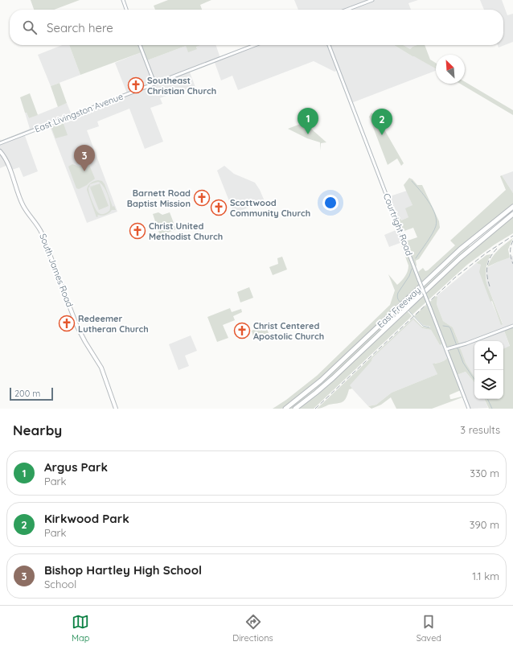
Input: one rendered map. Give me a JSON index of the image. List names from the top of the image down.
{
  "streets": {
    "highway": ["East Freeway"],
    "main road": ["South James Road"],
    "street": ["East Livingston Avenue", "Courtright Road"]
  },
  "places": {
    "church": [
      "Southeast Christian Church",
      "Barnett Road Baptist Mission",
      "Scottwood Community Church",
      "Christ United Methodist Church",
      "Redeemer Lutheran Church",
      "Christ Centered Apostolic Church"
    ]
  },
  "scale_bar": "200 m",
  "north": "top left",
  "page": {
    "search": "Search here",
    "pins": ["1", "2", "3"],
    "scale": "200 m",
    "heading": ["Nearby", "3 results"],
    "list": [
      {
        "mark": "1",
        "name": "Argus Park",
        "note": "Park",
        "value": "330 m"
      },
      {
        "mark": "2",
        "name": "Kirkwood Park",
        "note": "Park",
        "value": "390 m"
      },
      {
        "mark": "3",
        "name": "Bishop Hartley High School",
        "note": "School",
        "value": "1.1 km"
      }
    ],
    "nav": ["Map", "Directions", "Saved"]
  }
}
